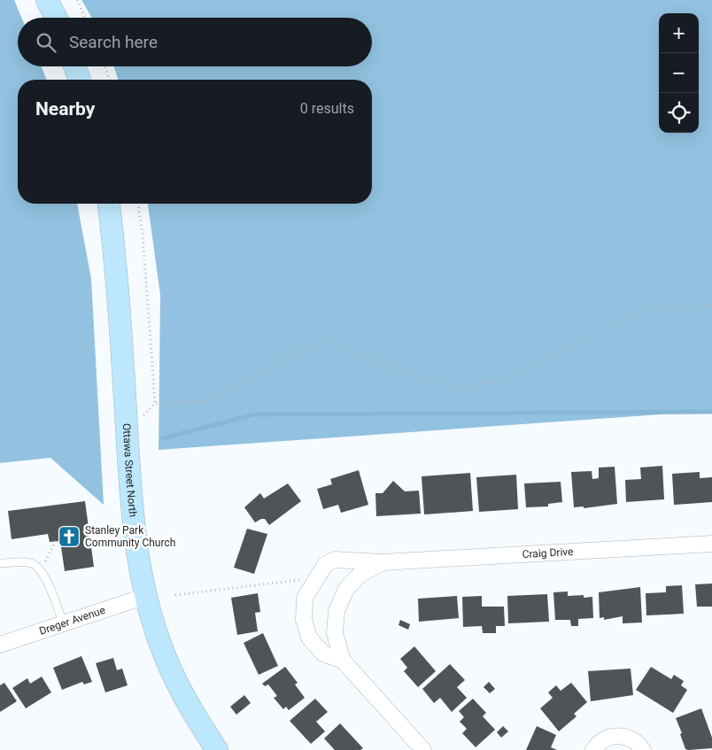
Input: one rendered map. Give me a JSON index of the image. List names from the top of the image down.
{
  "streets": {
    "main road": ["Ottawa Street North"],
    "street": ["Craig Drive", "Dreger Avenue"]
  },
  "crossings": [
    ["Ottawa Street North", "Dreger Avenue"]
  ],
  "places": {
    "church": ["Stanley Park Community Church"]
  },
  "page": {
    "map_buttons": ["+", "−"],
    "search": "Search here",
    "heading": ["Nearby", "0 results"]
  }
}
